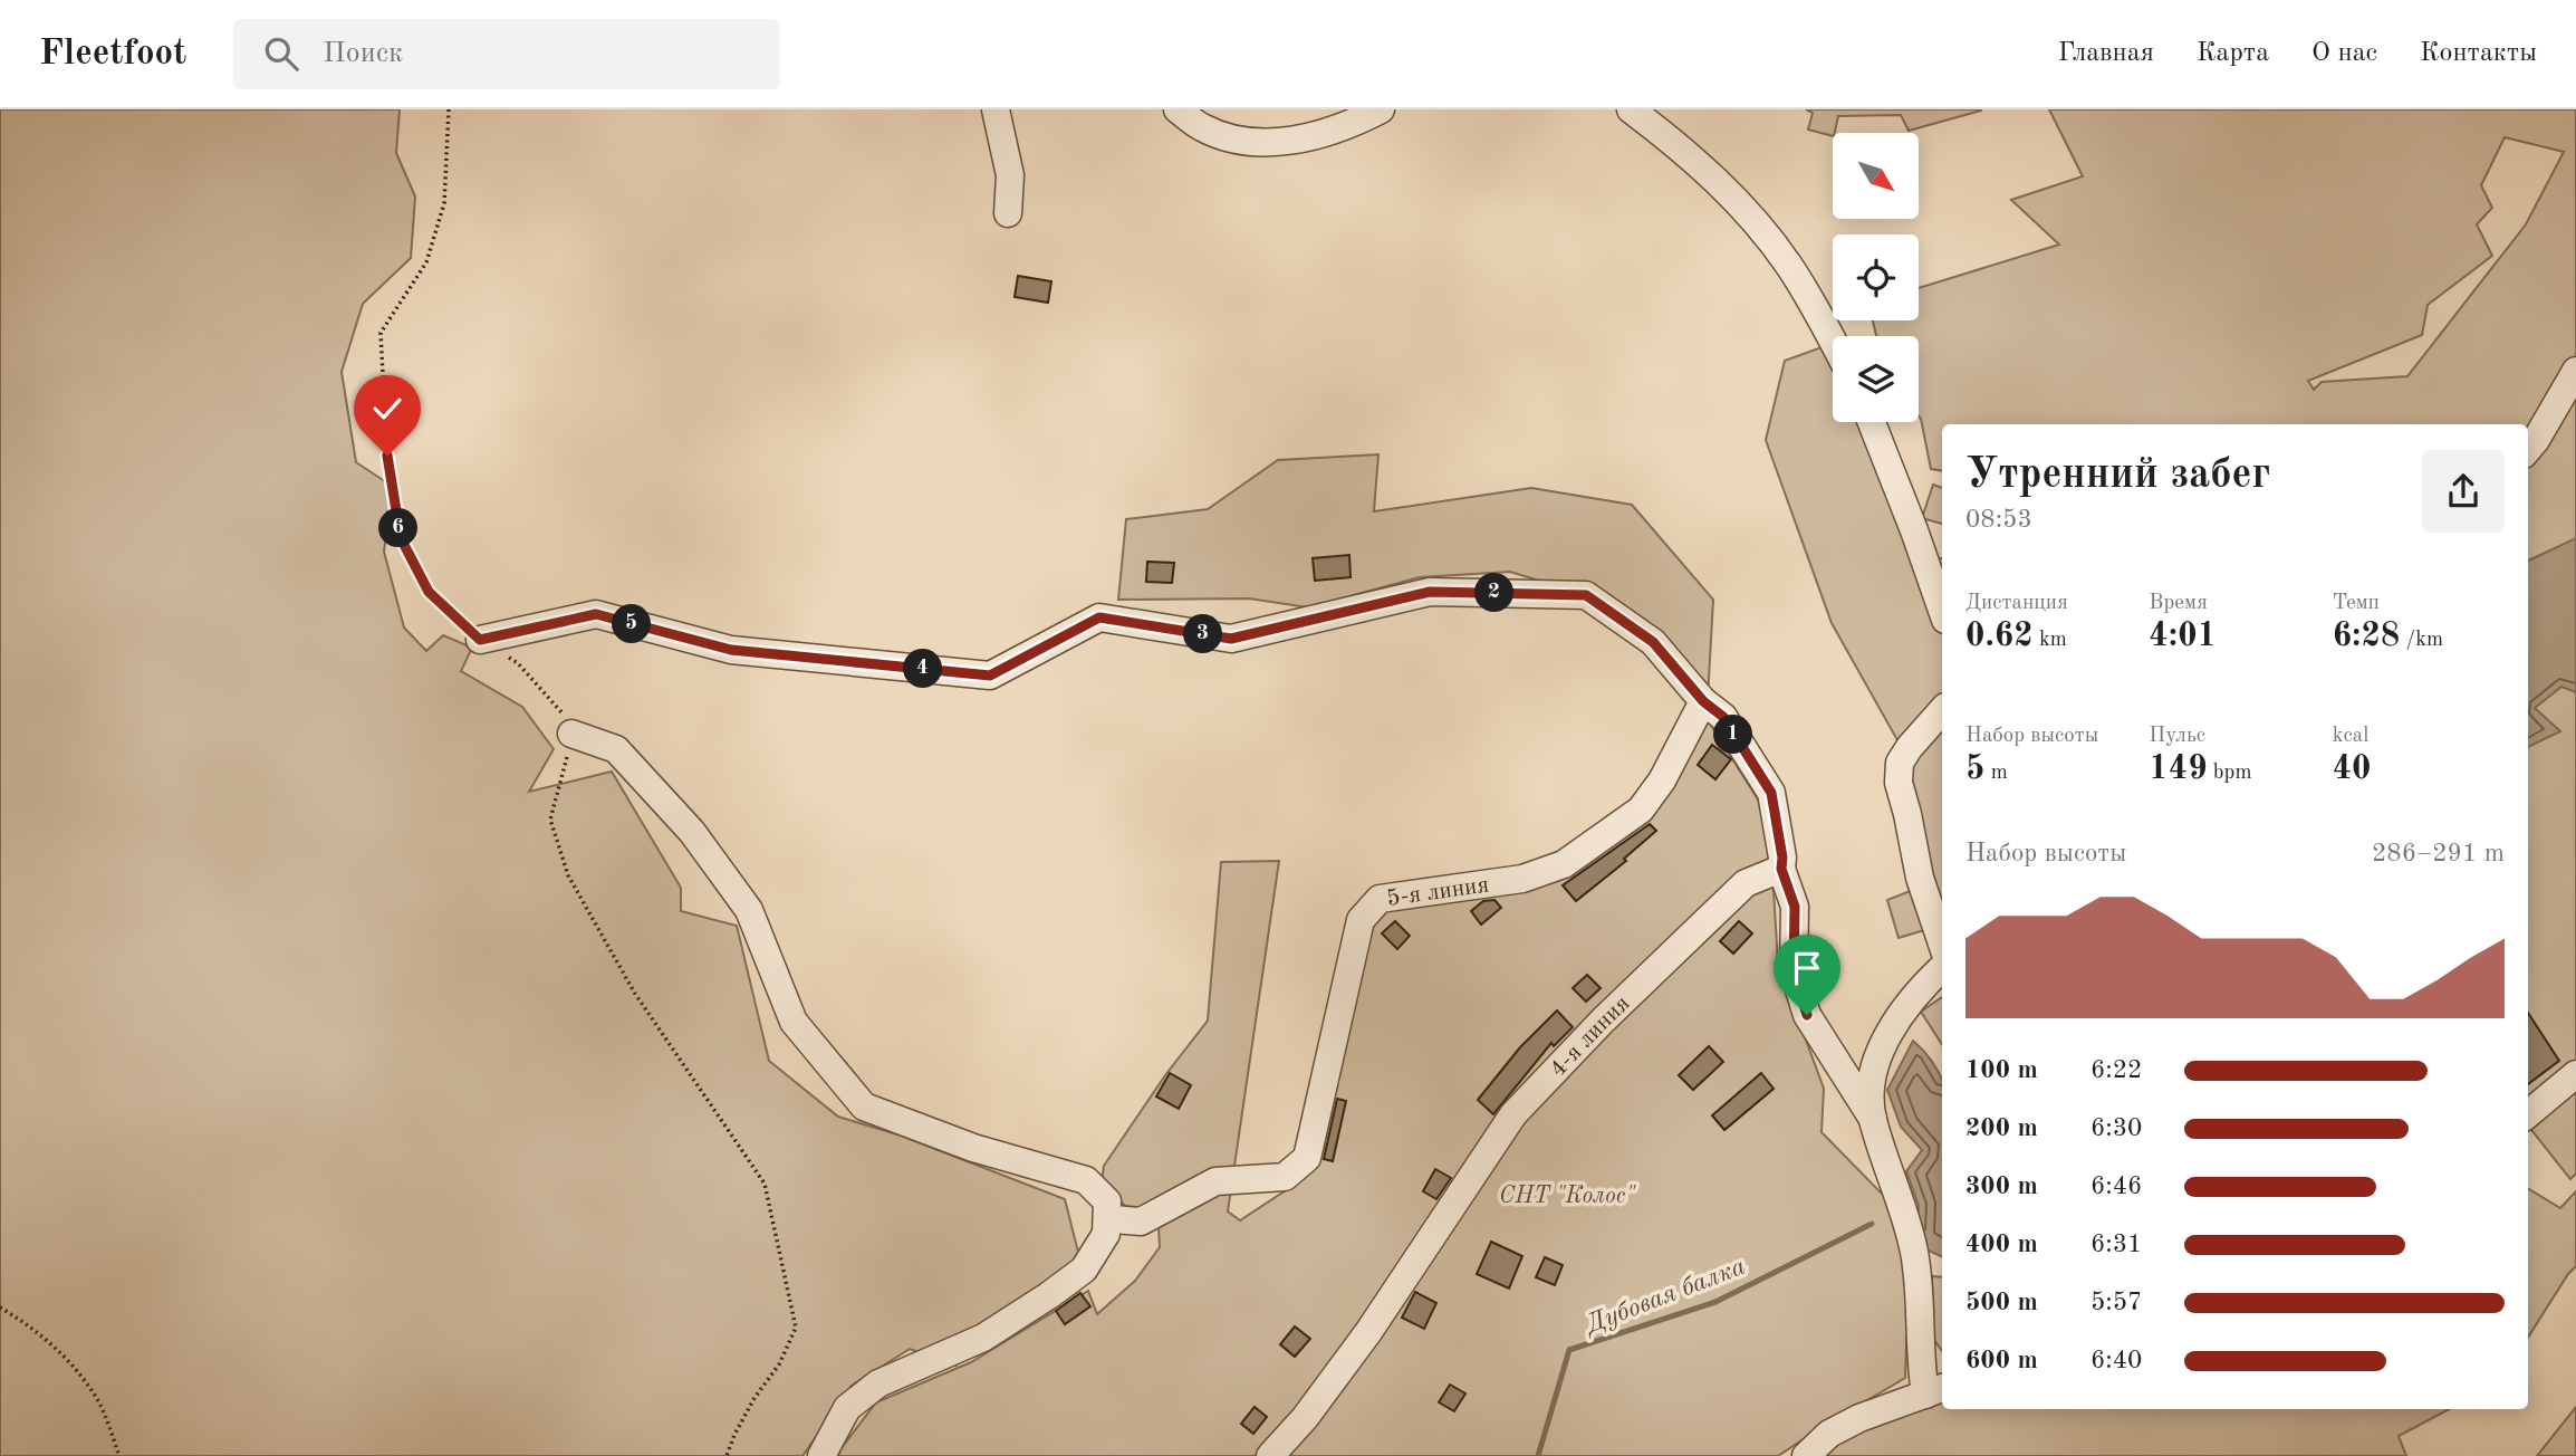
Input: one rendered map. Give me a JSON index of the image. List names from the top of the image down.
{
  "streets": {
    "street": ["5-я линия", "4-я линия"]
  },
  "water": ["Дубовая балка"],
  "parks": ["СНТ \"Колос\""],
  "north": "bottom right",
  "page": {
    "header": "Fleetfoot",
    "search": "Поиск",
    "nav": [
      "Главная",
      "Карта",
      "О нас",
      "Контакты"
    ],
    "heading": ["Утренний забег", "08:53"],
    "pins": [
      "6",
      "2",
      "5",
      "3",
      "4",
      "1"
    ],
    "stats": [
      ["Дистанция", "0.62 km"],
      ["Время", "4:01"],
      ["Темп", "6:28 /km"],
      ["Набор высоты", "5 m"],
      ["Пульс", "149 bpm"],
      ["kcal", "40"]
    ],
    "chart": ["Набор высоты", "286–291 m"],
    "list": [
      {
        "name": "100 m",
        "note": "6:22"
      },
      {
        "name": "200 m",
        "note": "6:30"
      },
      {
        "name": "300 m",
        "note": "6:46"
      },
      {
        "name": "400 m",
        "note": "6:31"
      },
      {
        "name": "500 m",
        "note": "5:57"
      },
      {
        "name": "600 m",
        "note": "6:40"
      }
    ]
  }
}
